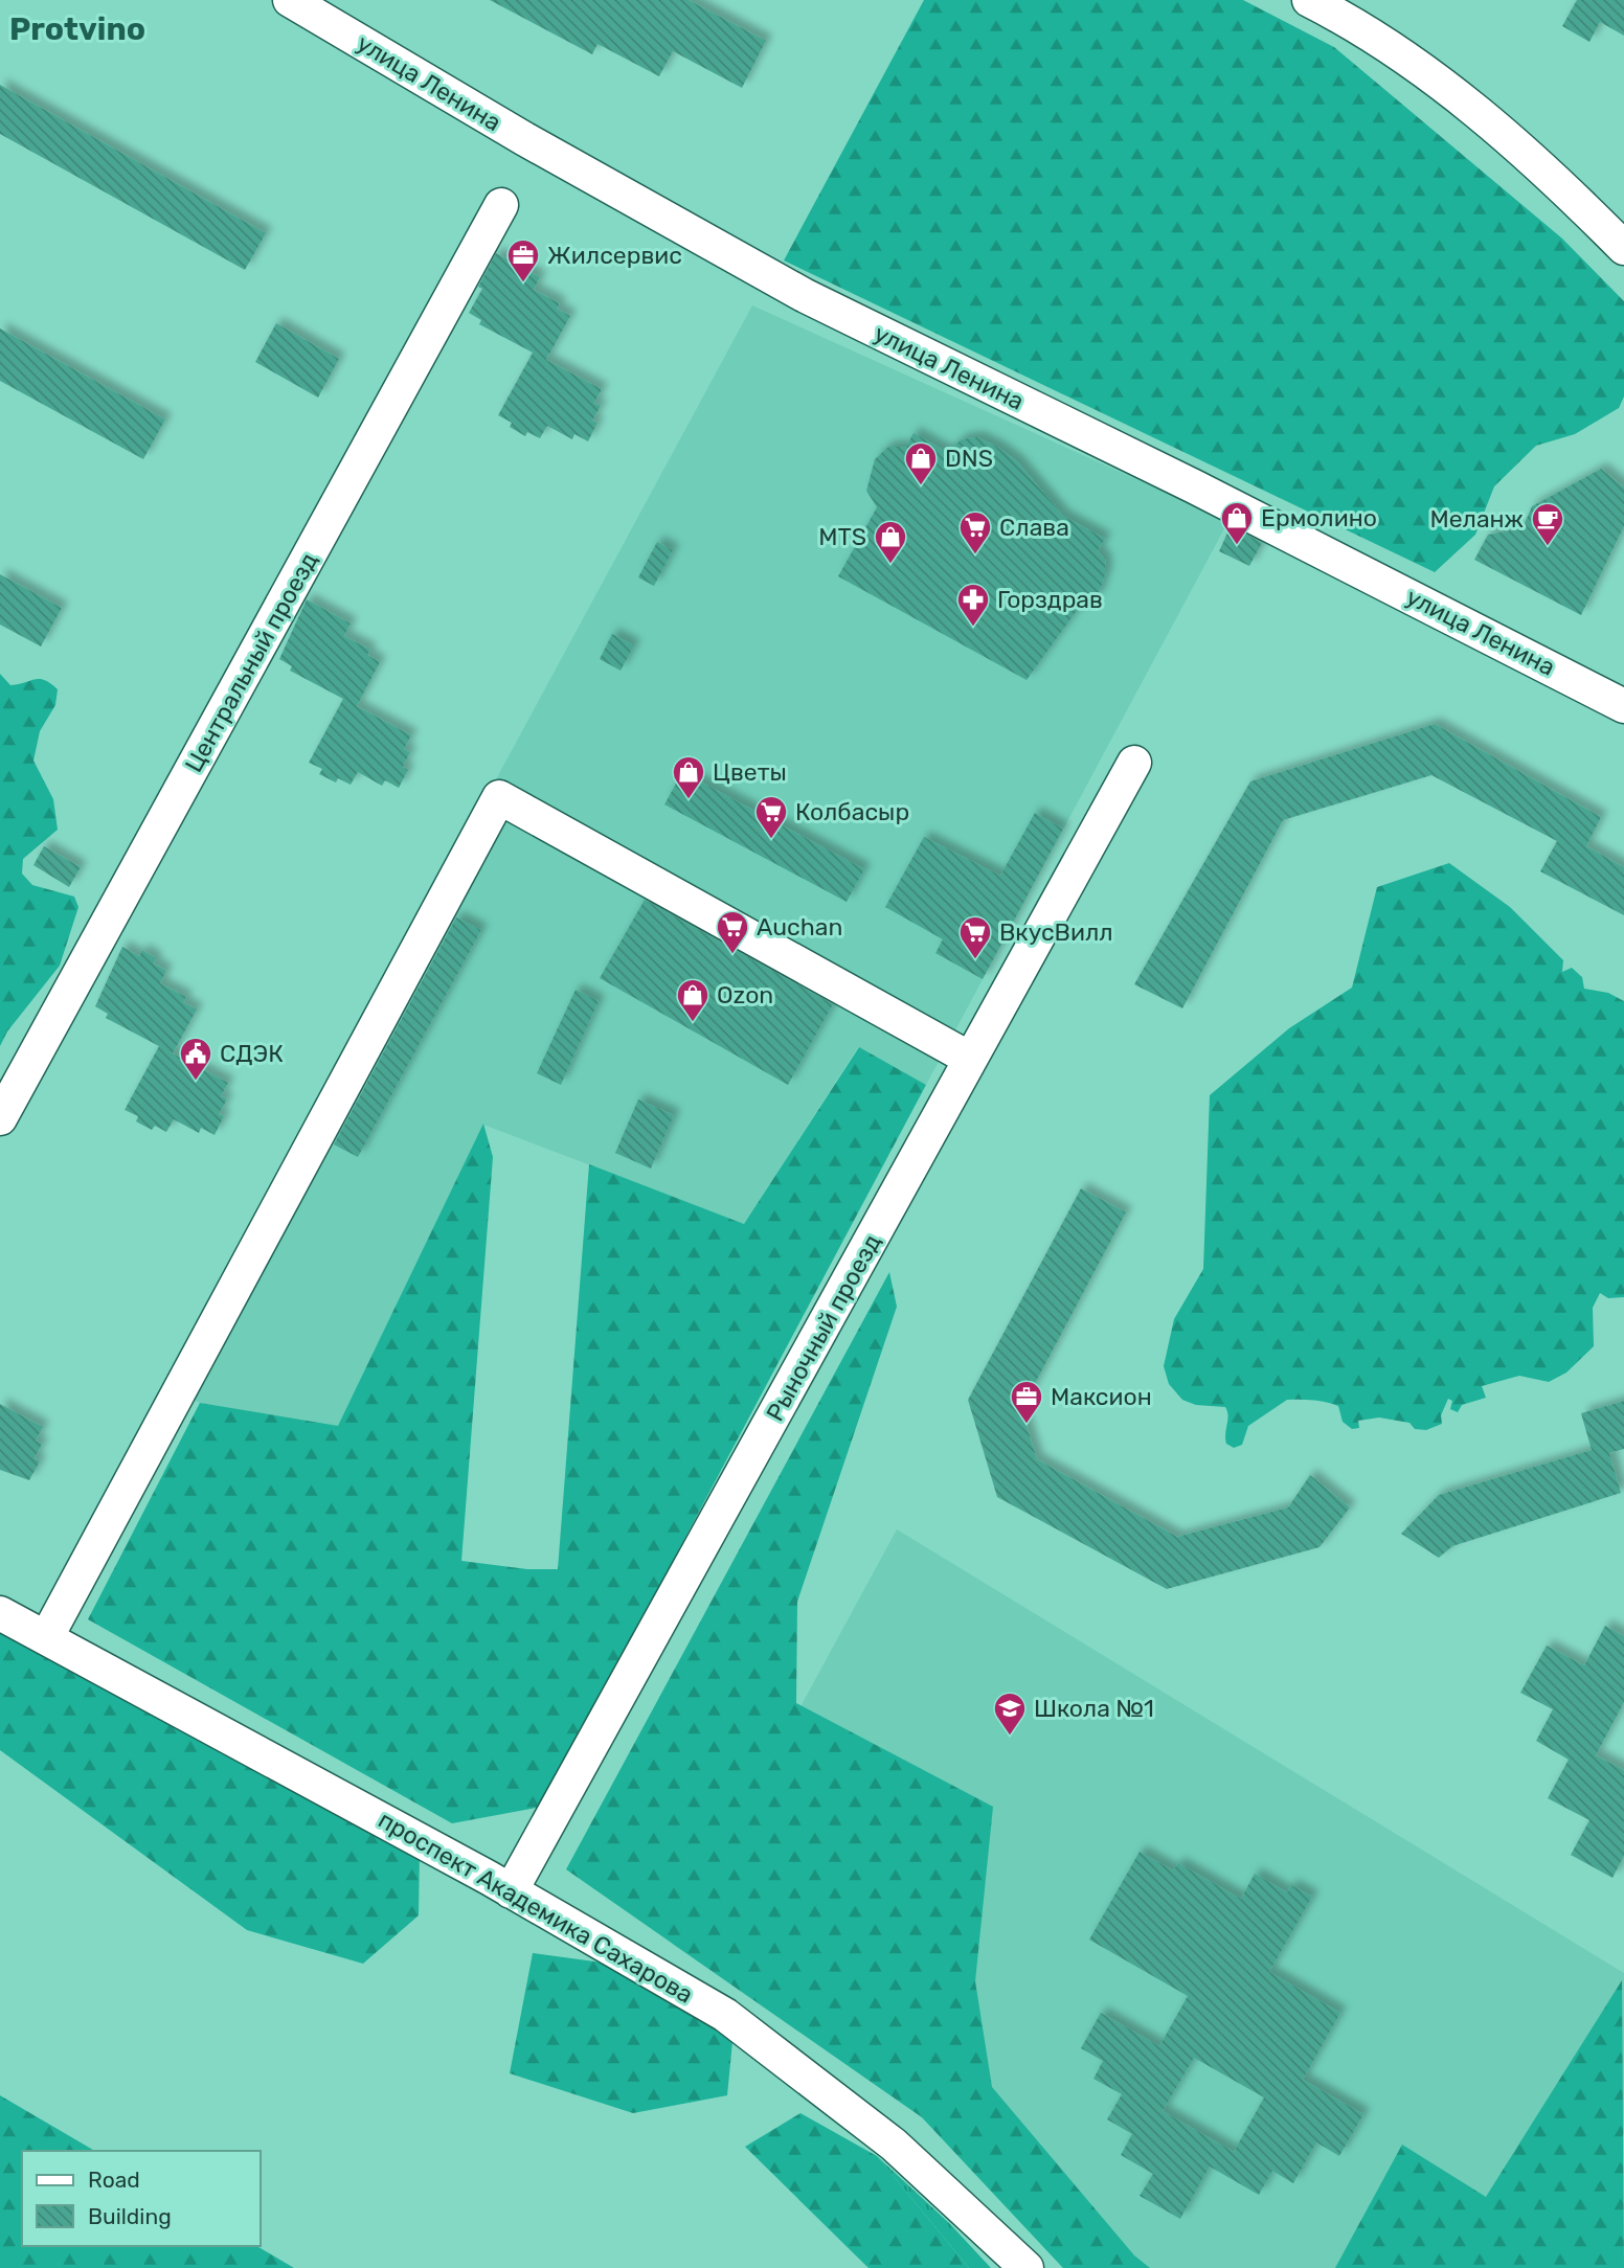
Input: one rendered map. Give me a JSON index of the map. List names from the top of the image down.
{
  "streets": {
    "street": [
      "улица Ленина",
      "Центральный проезд",
      "Рыночный проезд",
      "проспект Академика Сахарова"
    ]
  },
  "crossings": [
    ["Рыночный проезд", "проспект Академика Сахарова"]
  ],
  "districts": ["Protvino"],
  "places": {
    "office": ["Жилсервис", "Максион"],
    "shop": [
      "DNS",
      "Ермолино",
      "MTS",
      "Цветы",
      "Ozon"
    ],
    "cafe": ["Меланж"],
    "supermarket": [
      "Слава",
      "Колбасыр",
      "Auchan",
      "ВкусВилл"
    ],
    "pharmacy": ["Горздрав"],
    "public building": ["СДЭК"],
    "school or university": ["Школа №1"]
  },
  "legend": ["Road", "Building"]
}
